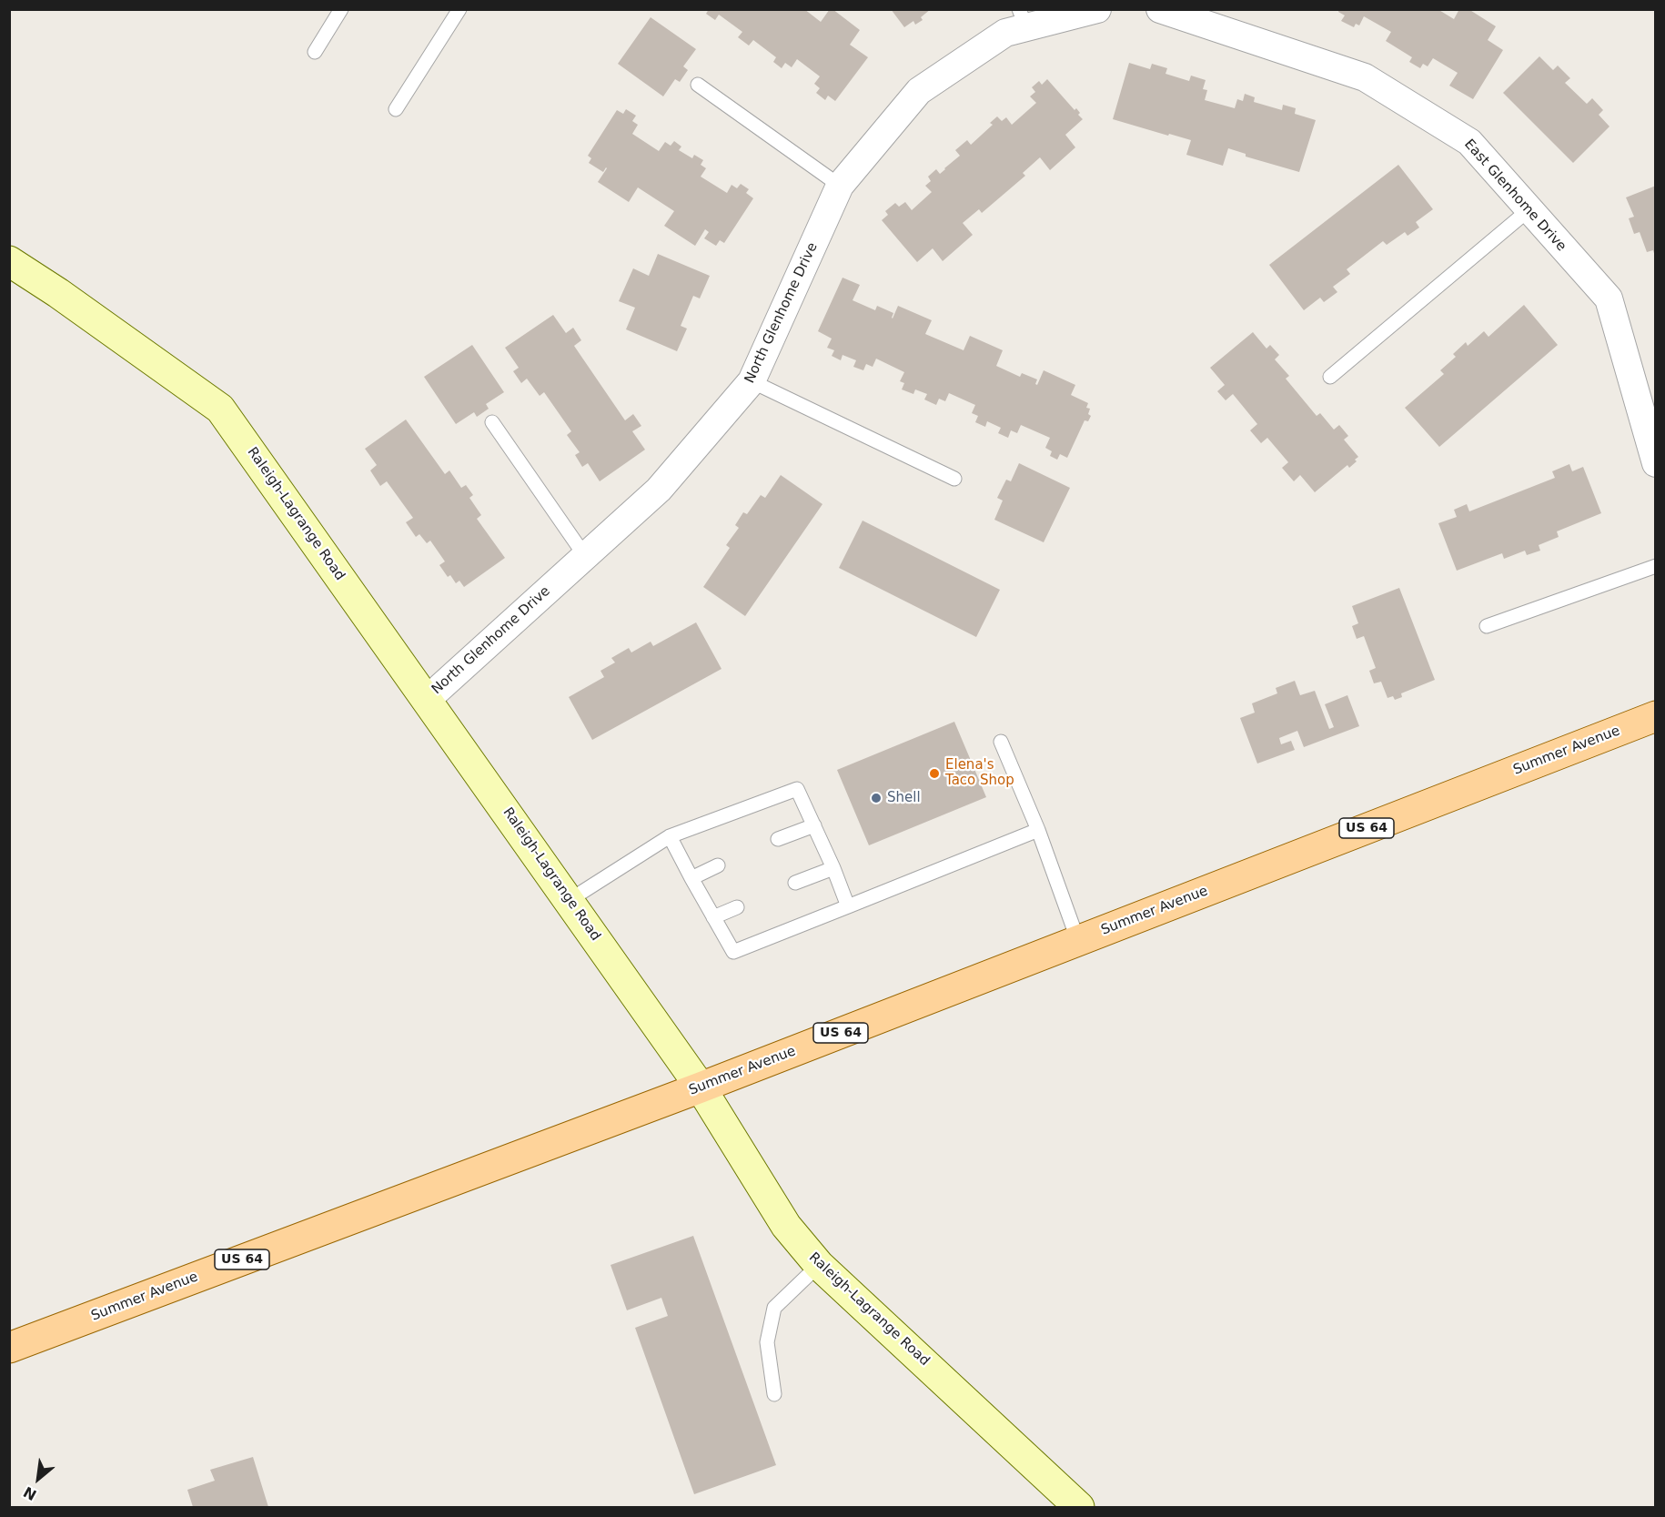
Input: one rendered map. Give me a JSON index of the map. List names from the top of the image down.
{
  "streets": {
    "main road": ["Raleigh-Lagrange Road", "Summer Avenue", "US 64"],
    "street": ["East Glenhome Drive", "North Glenhome Drive"]
  },
  "crossings": [
    ["North Glenhome Drive", "Raleigh-Lagrange Road"],
    ["Raleigh-Lagrange Road", "Summer Avenue"]
  ],
  "places": ["Elena's Taco Shop", "Shell"],
  "north": "bottom left"
}
